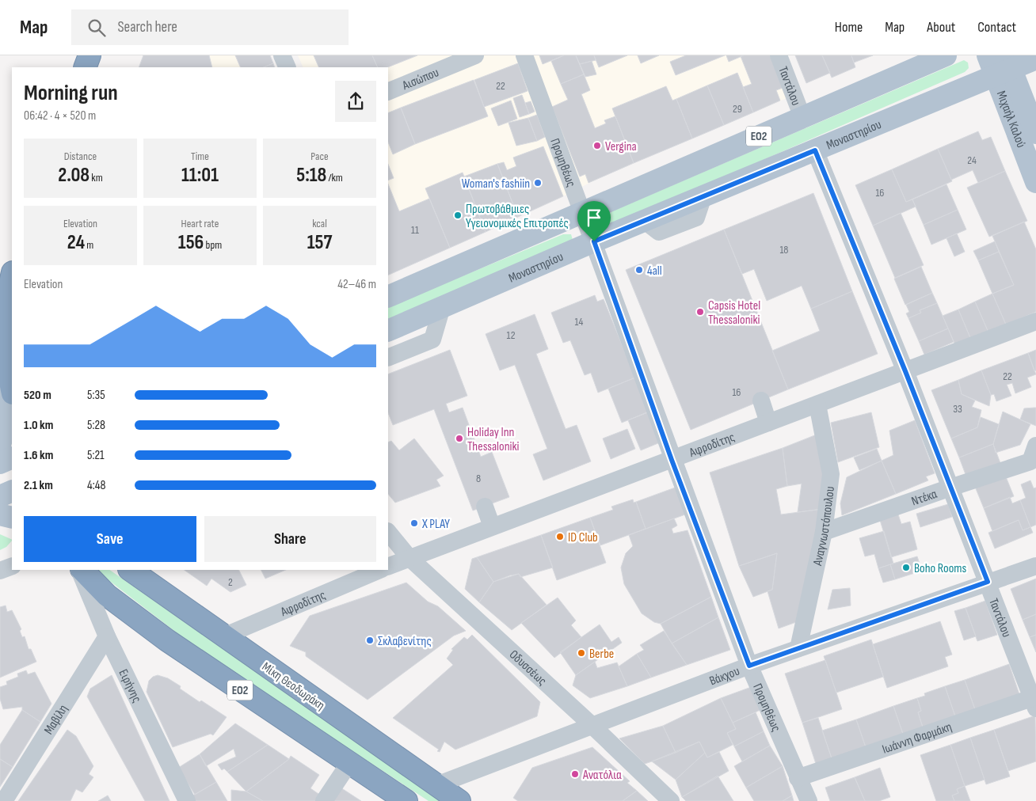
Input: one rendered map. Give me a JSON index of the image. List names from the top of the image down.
{
  "streets": {
    "highway": ["ΕΟ2", "Μίκη Θεοδωράκη"],
    "main road": ["Μιχαήλ Καλού", "Μοναστηρίου"],
    "street": [
      "Αισώπου",
      "Ταντάλου",
      "Προμηθέως",
      "Αφροδίτης",
      "Ντέκα",
      "Αναγνωστόπουλου",
      "Οδυσσέως",
      "Βάκχου",
      "Ειρήνης",
      "Μαβίλη",
      "Ιωάννη Φαρμάκη"
    ]
  },
  "crossings": [
    ["Ταντάλου", "Μοναστηρίου"],
    ["Ταντάλου", "ΕΟ2"],
    ["Ταντάλου", "Αφροδίτης"],
    ["Ταντάλου", "Ντέκα"],
    ["Ταντάλου", "Βάκχου"],
    ["Ταντάλου", "Ιωάννη Φαρμάκη"],
    ["Μιχαήλ Καλού", "Μοναστηρίου"],
    ["Μοναστηρίου", "Προμηθέως"],
    ["ΕΟ2", "Προμηθέως"],
    ["Προμηθέως", "Αφροδίτης"],
    ["Προμηθέως", "Βάκχου"],
    ["Προμηθέως", "Ιωάννη Φαρμάκη"],
    ["Αφροδίτης", "Αναγνωστόπουλου"],
    ["Αφροδίτης", "Οδυσσέως"],
    ["Αφροδίτης", "Μίκη Θεοδωράκη"],
    ["Ντέκα", "Αναγνωστόπουλου"],
    ["Αναγνωστόπουλου", "Βάκχου"],
    ["Οδυσσέως", "Βάκχου"],
    ["Βάκχου", "Μίκη Θεοδωράκη"],
    ["Ειρήνης", "Μαβίλη"]
  ],
  "places": [
    "Vergina",
    "Woman's fashiin",
    "Πρωτοβάθμιες Υγειονομικές Επιτροπές",
    "4all",
    "Capsis Hotel Thessaloniki",
    "Holiday Inn Thessaloniki",
    "X PLAY",
    "ID Club",
    "Boho Rooms",
    "Σκλαβενίτης",
    "Berbe",
    "Ανατόλια"
  ],
  "house_numbers": [
    "22",
    "29",
    "24",
    "16",
    "11",
    "18",
    "14",
    "12",
    "22",
    "16",
    "33",
    "8",
    "2"
  ],
  "page": {
    "header": "Map",
    "search": "Search here",
    "nav": [
      "Home",
      "Map",
      "About",
      "Contact"
    ],
    "heading": ["Morning run", "06:42 · 4 × 520 m"],
    "stats": [
      ["Distance", "2.08 km"],
      ["Time", "11:01"],
      ["Pace", "5:18 /km"],
      ["Elevation", "24 m"],
      ["Heart rate", "156 bpm"],
      ["kcal", "157"]
    ],
    "chart": ["Elevation", "42–46 m"],
    "list": [
      {
        "name": "520 m",
        "note": "5:35"
      },
      {
        "name": "1.0 km",
        "note": "5:28"
      },
      {
        "name": "1.6 km",
        "note": "5:21"
      },
      {
        "name": "2.1 km",
        "note": "4:48"
      }
    ],
    "buttons": ["Save", "Share"]
  }
}
